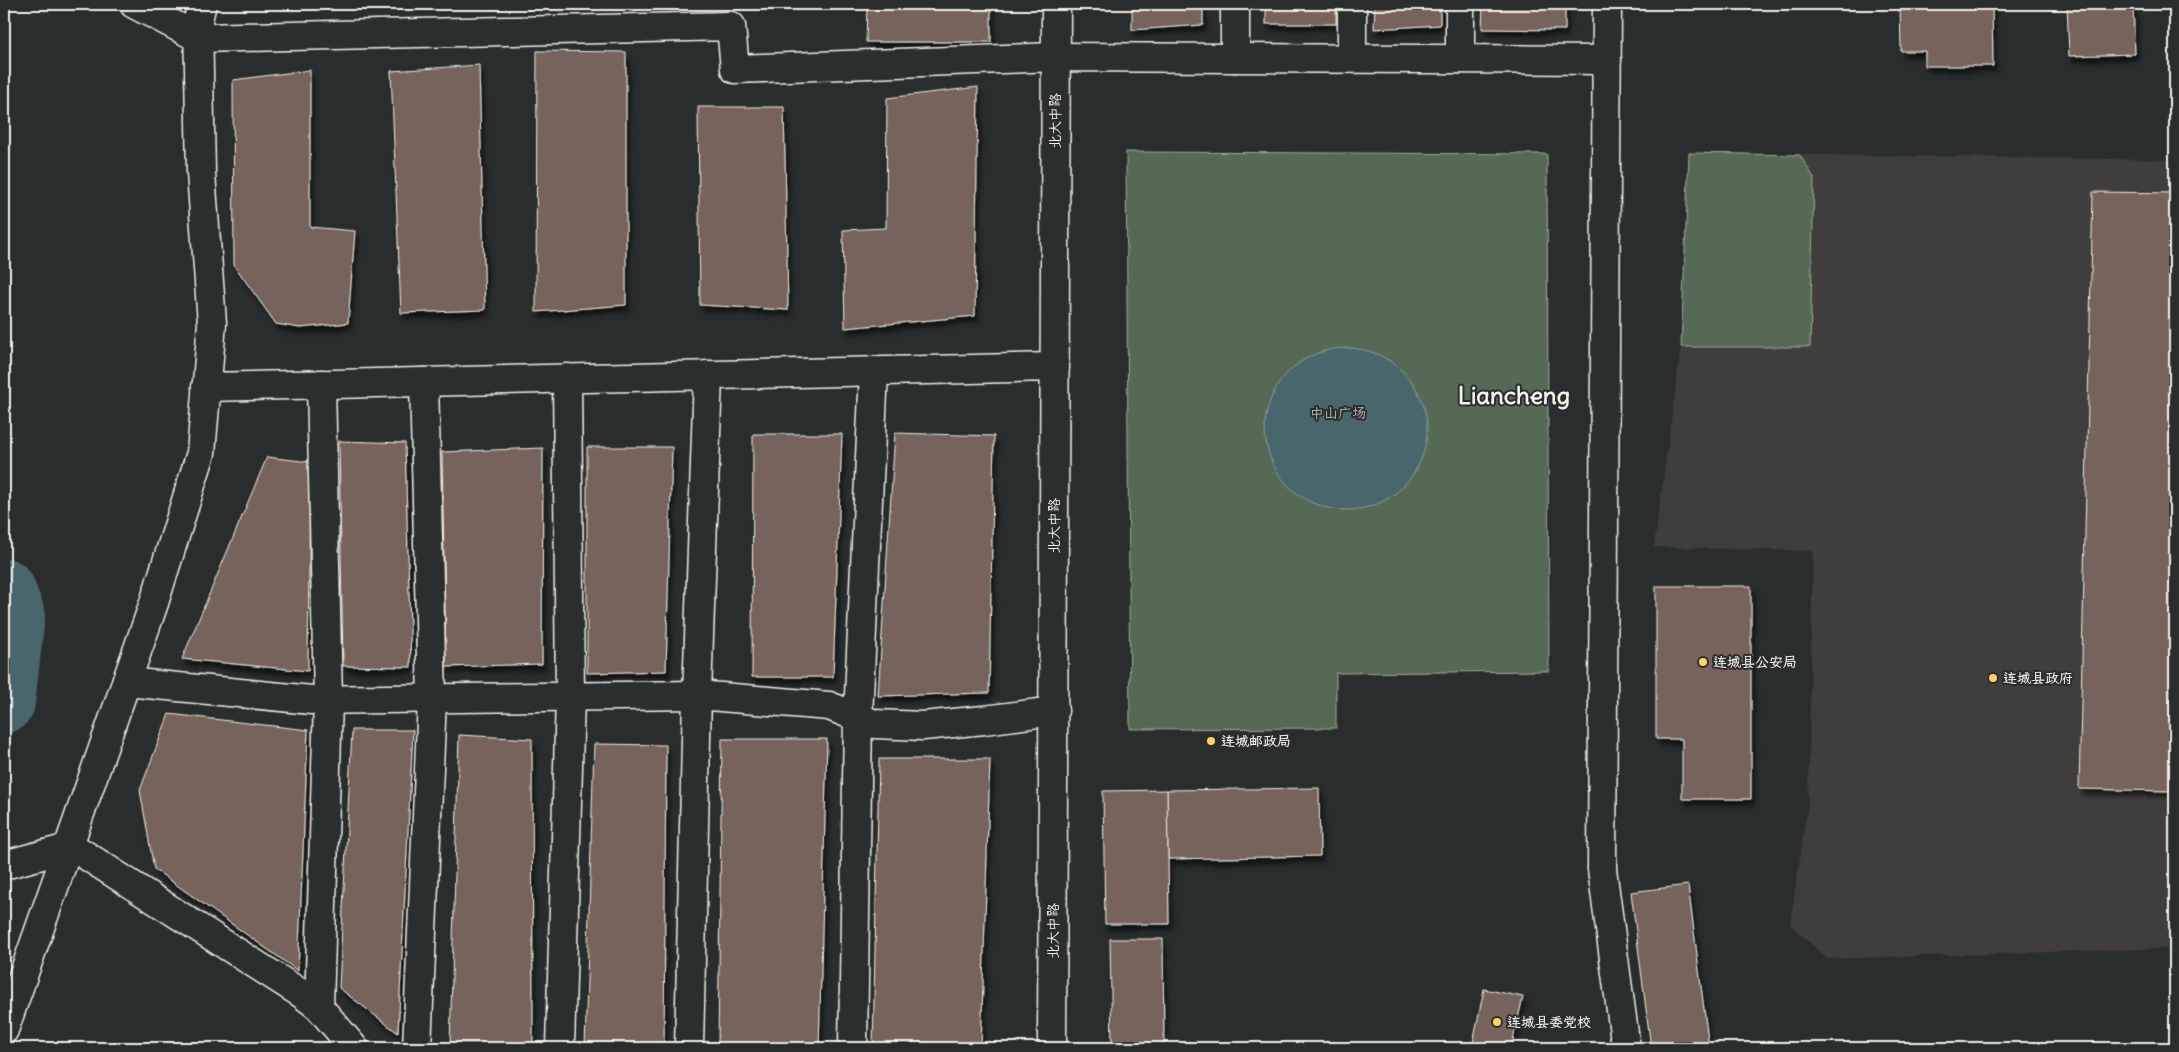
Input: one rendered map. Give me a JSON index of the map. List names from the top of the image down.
{
  "streets": {
    "street": ["北大中路"]
  },
  "districts": ["Liancheng"],
  "parks": ["中山广场"],
  "places": [
    "连城县公安局",
    "连城县政府",
    "连城邮政局",
    "连城县委党校"
  ]
}
